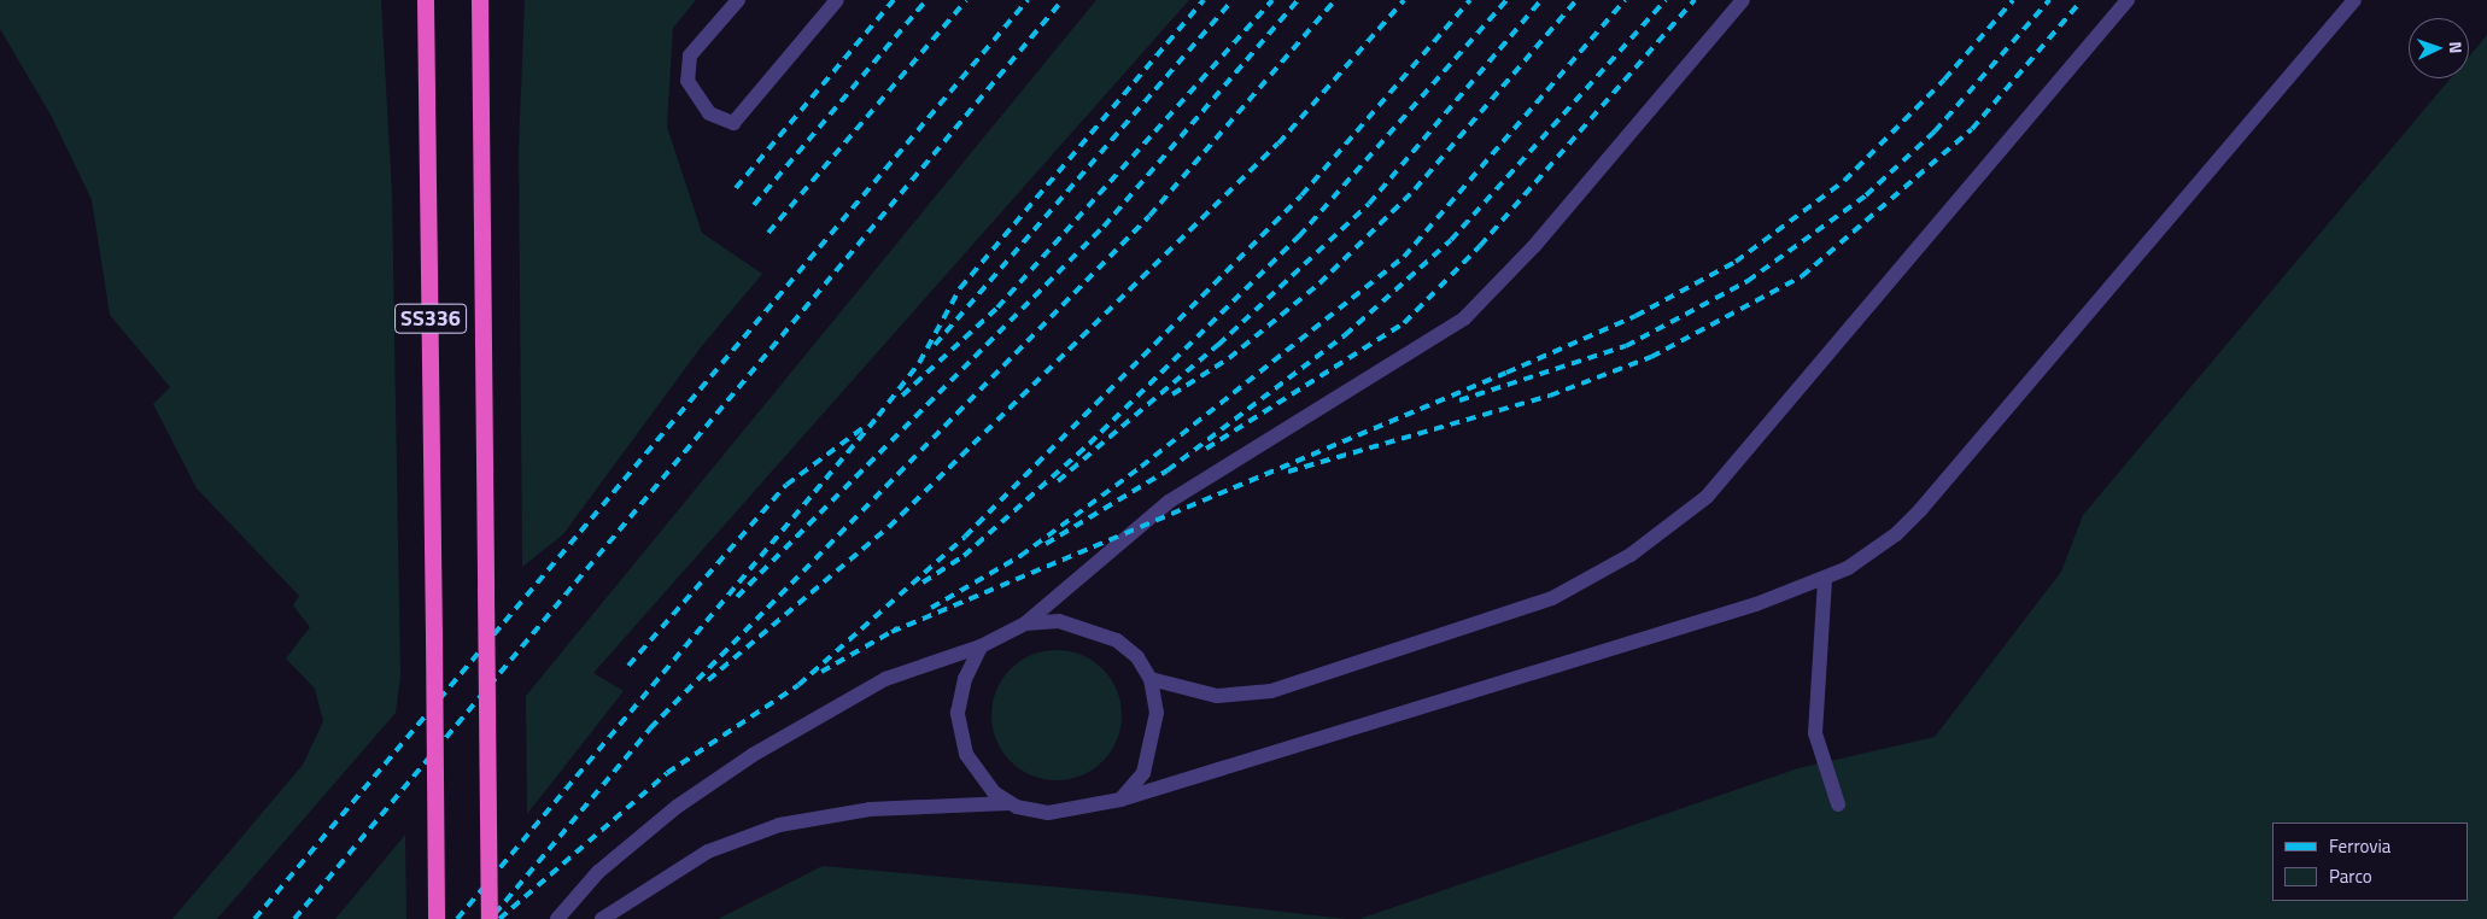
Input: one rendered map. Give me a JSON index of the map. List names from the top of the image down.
{
  "streets": {
    "highway": ["SS336"]
  },
  "legend": ["Ferrovia", "Parco"],
  "north": "right"
}
